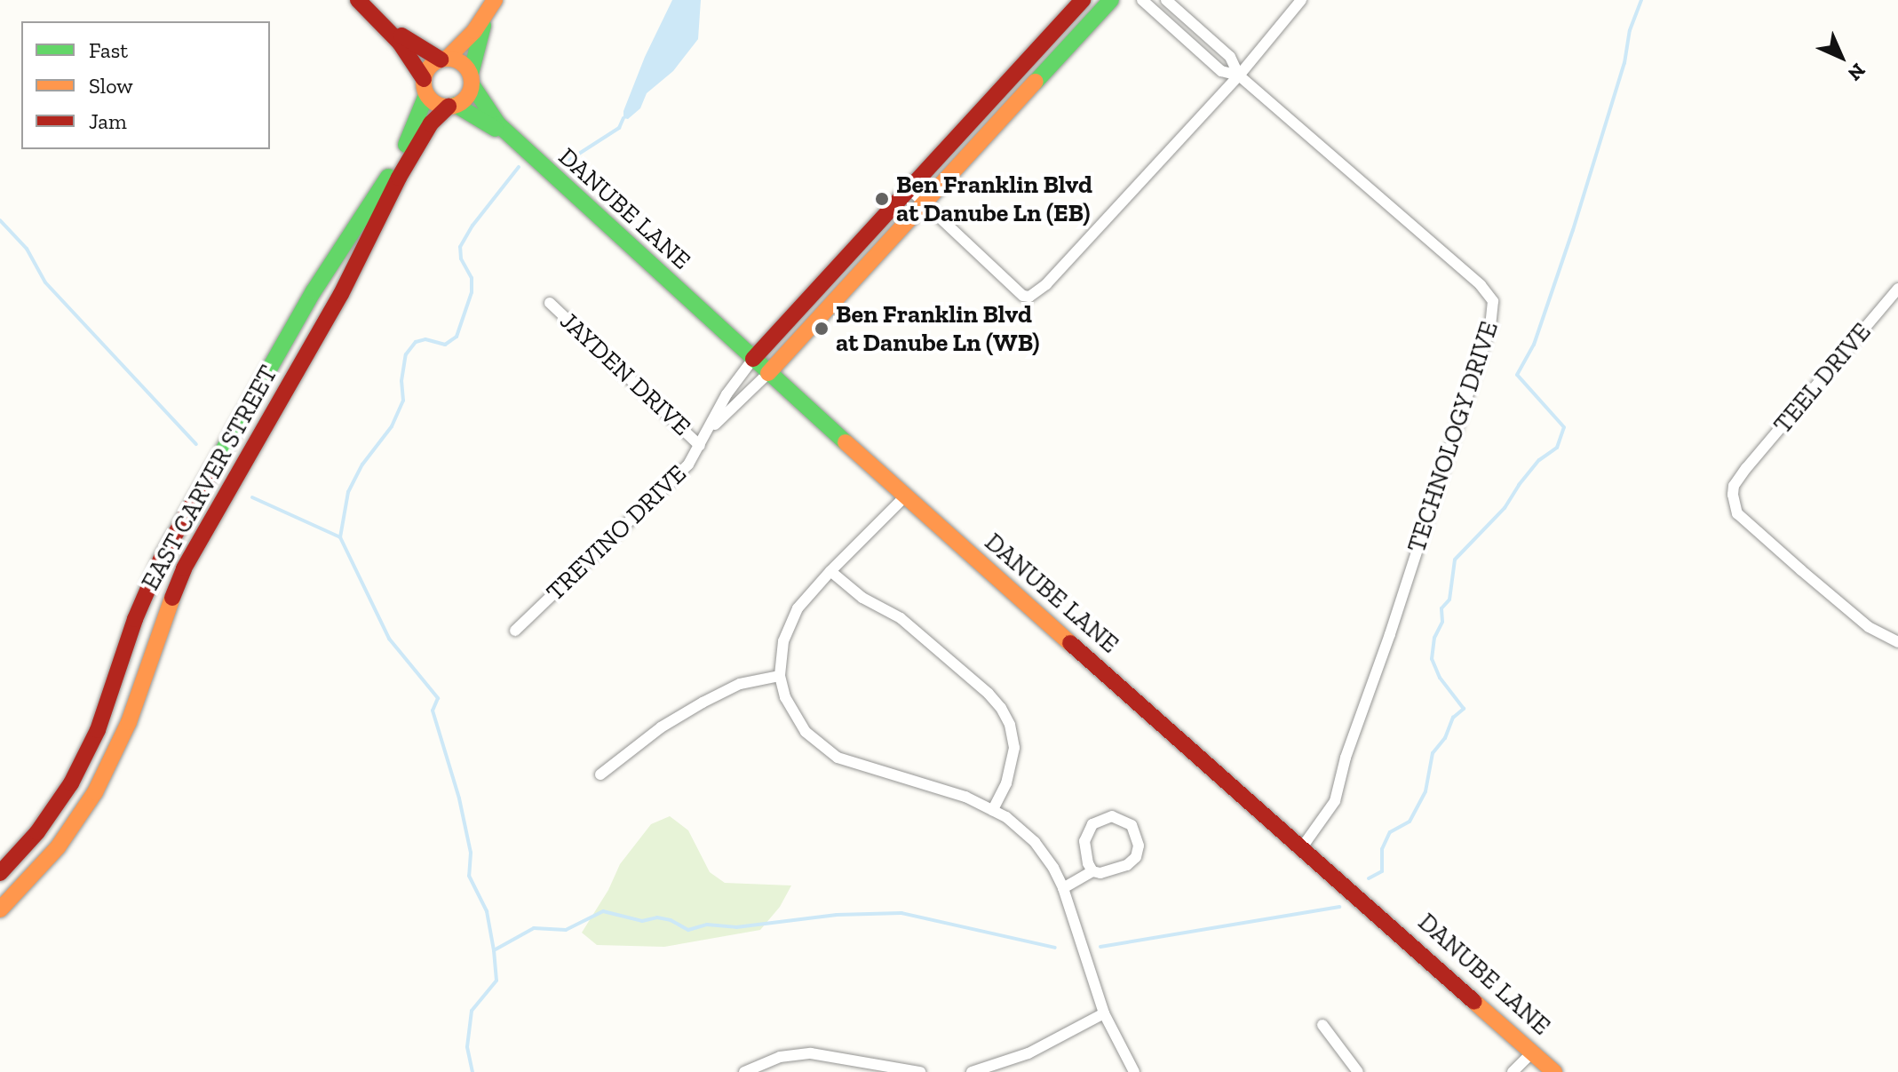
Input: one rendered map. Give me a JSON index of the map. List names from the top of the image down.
{
  "streets": {
    "street": [
      "DANUBE LANE",
      "JAYDEN DRIVE",
      "TEEL DRIVE",
      "TECHNOLOGY DRIVE",
      "EAST CARVER STREET",
      "TREVINO DRIVE"
    ]
  },
  "crossings": [
    ["DANUBE LANE", "TECHNOLOGY DRIVE"],
    ["DANUBE LANE", "EAST CARVER STREET"],
    ["DANUBE LANE", "TREVINO DRIVE"],
    ["JAYDEN DRIVE", "TREVINO DRIVE"]
  ],
  "places": ["Ben Franklin Blvd at Danube Ln (EB)", "Ben Franklin Blvd at Danube Ln (WB)"],
  "legend": ["Fast", "Slow", "Jam"],
  "north": "bottom right"
}
